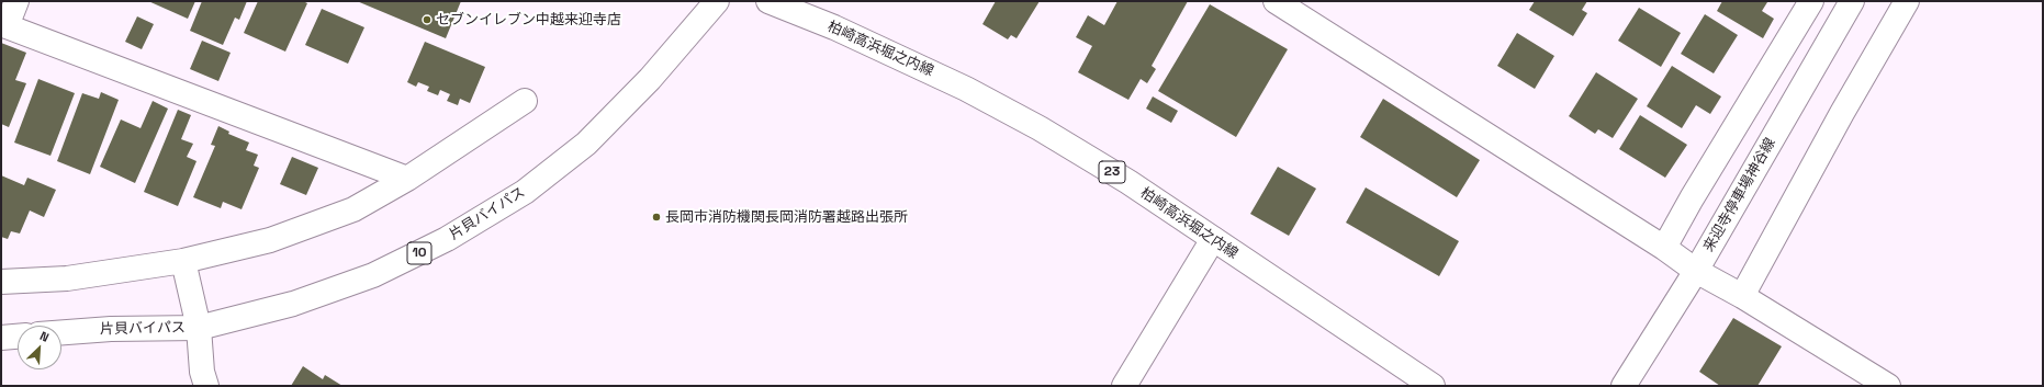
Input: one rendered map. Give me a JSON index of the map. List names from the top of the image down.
{
  "streets": {
    "street": [
      "柏崎高浜堀之内線",
      "23",
      "来迎寺停車場神谷線",
      "片貝バイパス",
      "10"
    ]
  },
  "places": ["セブンイレブン中越来迎寺店", "長岡市消防機関長岡消防署越路出張所"],
  "north": "top right"
}
